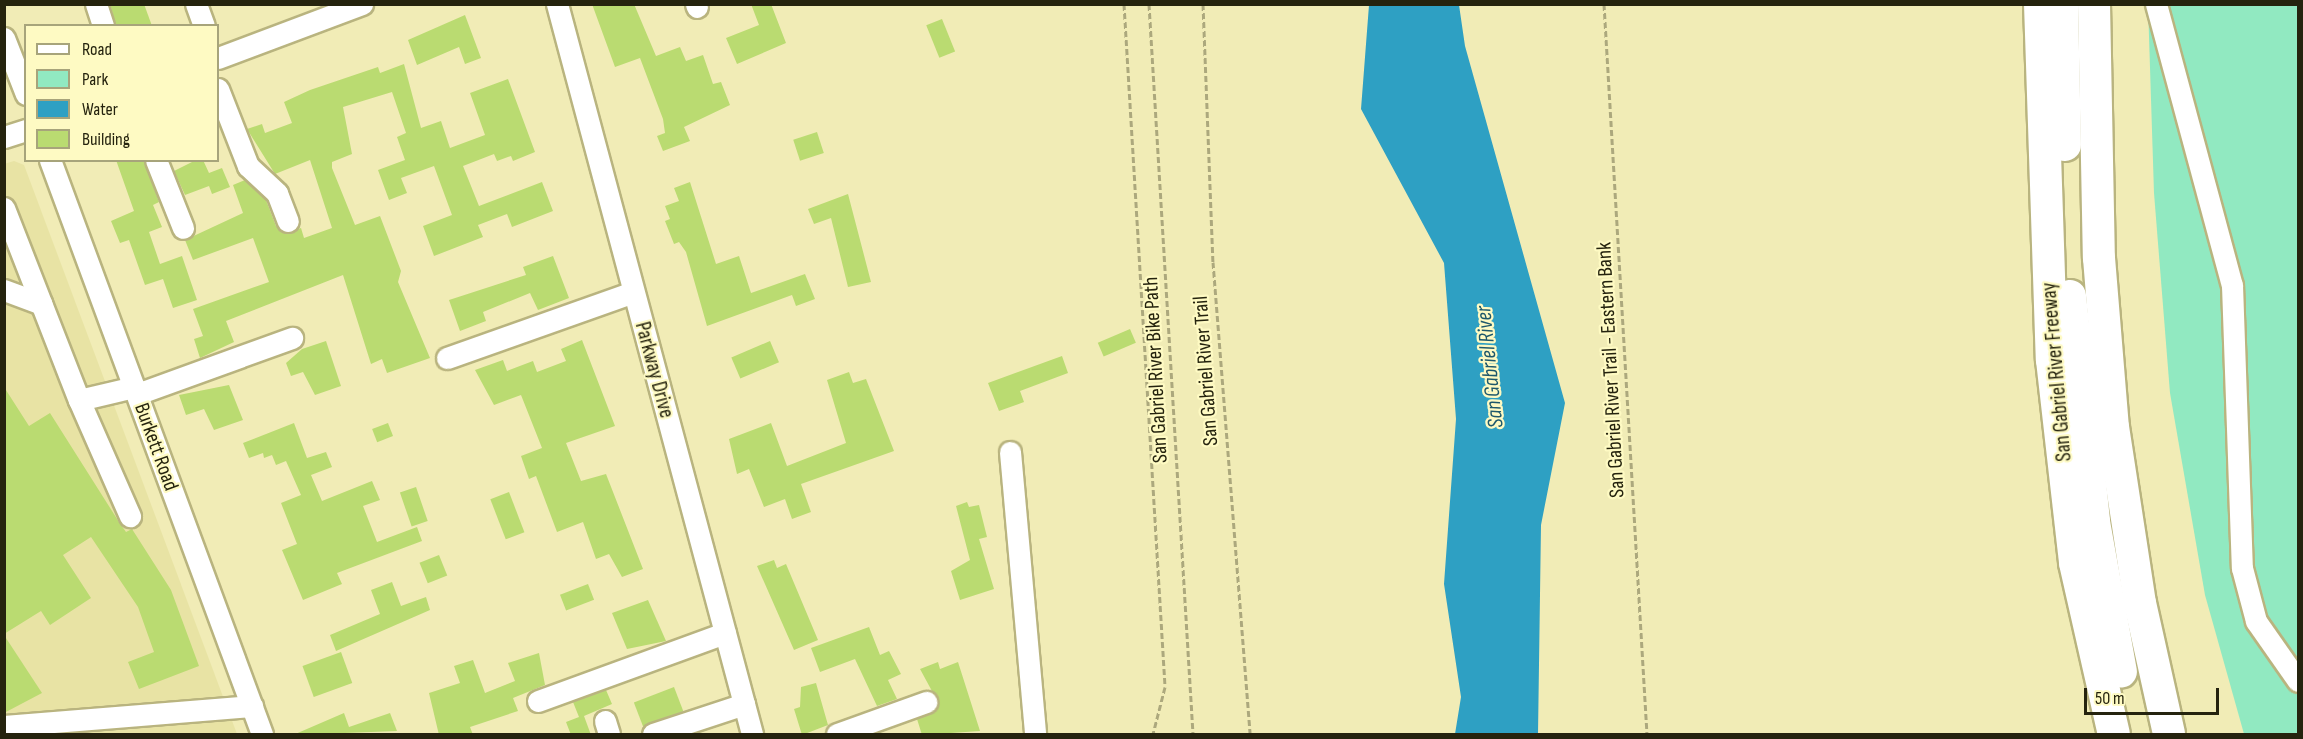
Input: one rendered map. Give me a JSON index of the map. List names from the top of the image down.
{
  "streets": {
    "highway": ["San Gabriel River Freeway"],
    "street": ["Parkway Drive", "Burkett Road"],
    "path": ["San Gabriel River Bike Path", "San Gabriel River Trail - Eastern Bank", "San Gabriel River Trail"]
  },
  "water": ["San Gabriel River"],
  "legend": [
    "Road",
    "Park",
    "Water",
    "Building"
  ],
  "scale_bar": "50 m"
}
